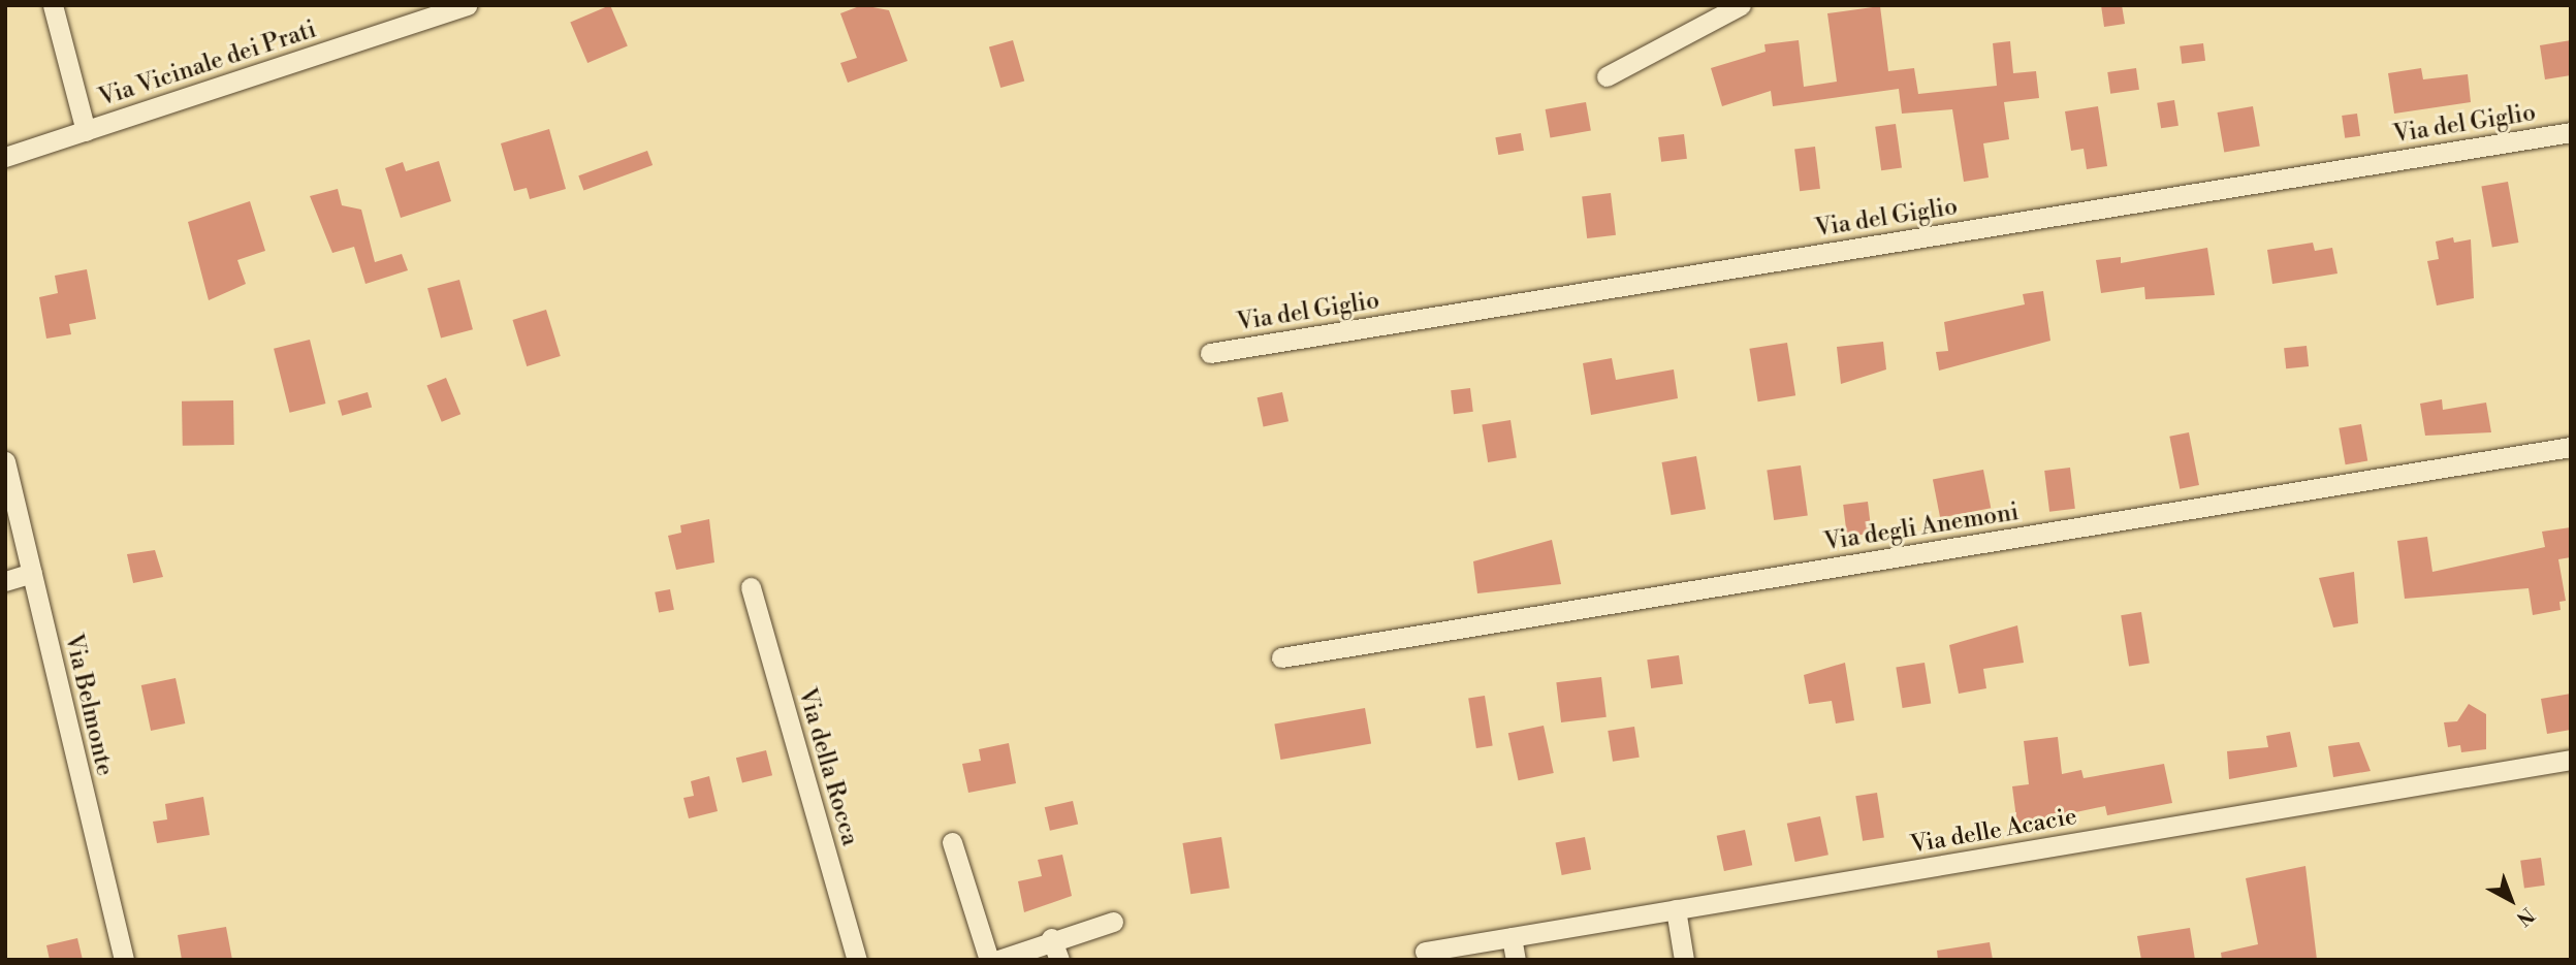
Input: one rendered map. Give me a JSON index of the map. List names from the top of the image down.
{
  "streets": {
    "street": [
      "Via Vicinale dei Prati",
      "Via del Giglio",
      "Via degli Anemoni",
      "Via Belmonte",
      "Via della Rocca",
      "Via delle Acacie"
    ]
  },
  "north": "bottom right"
}
